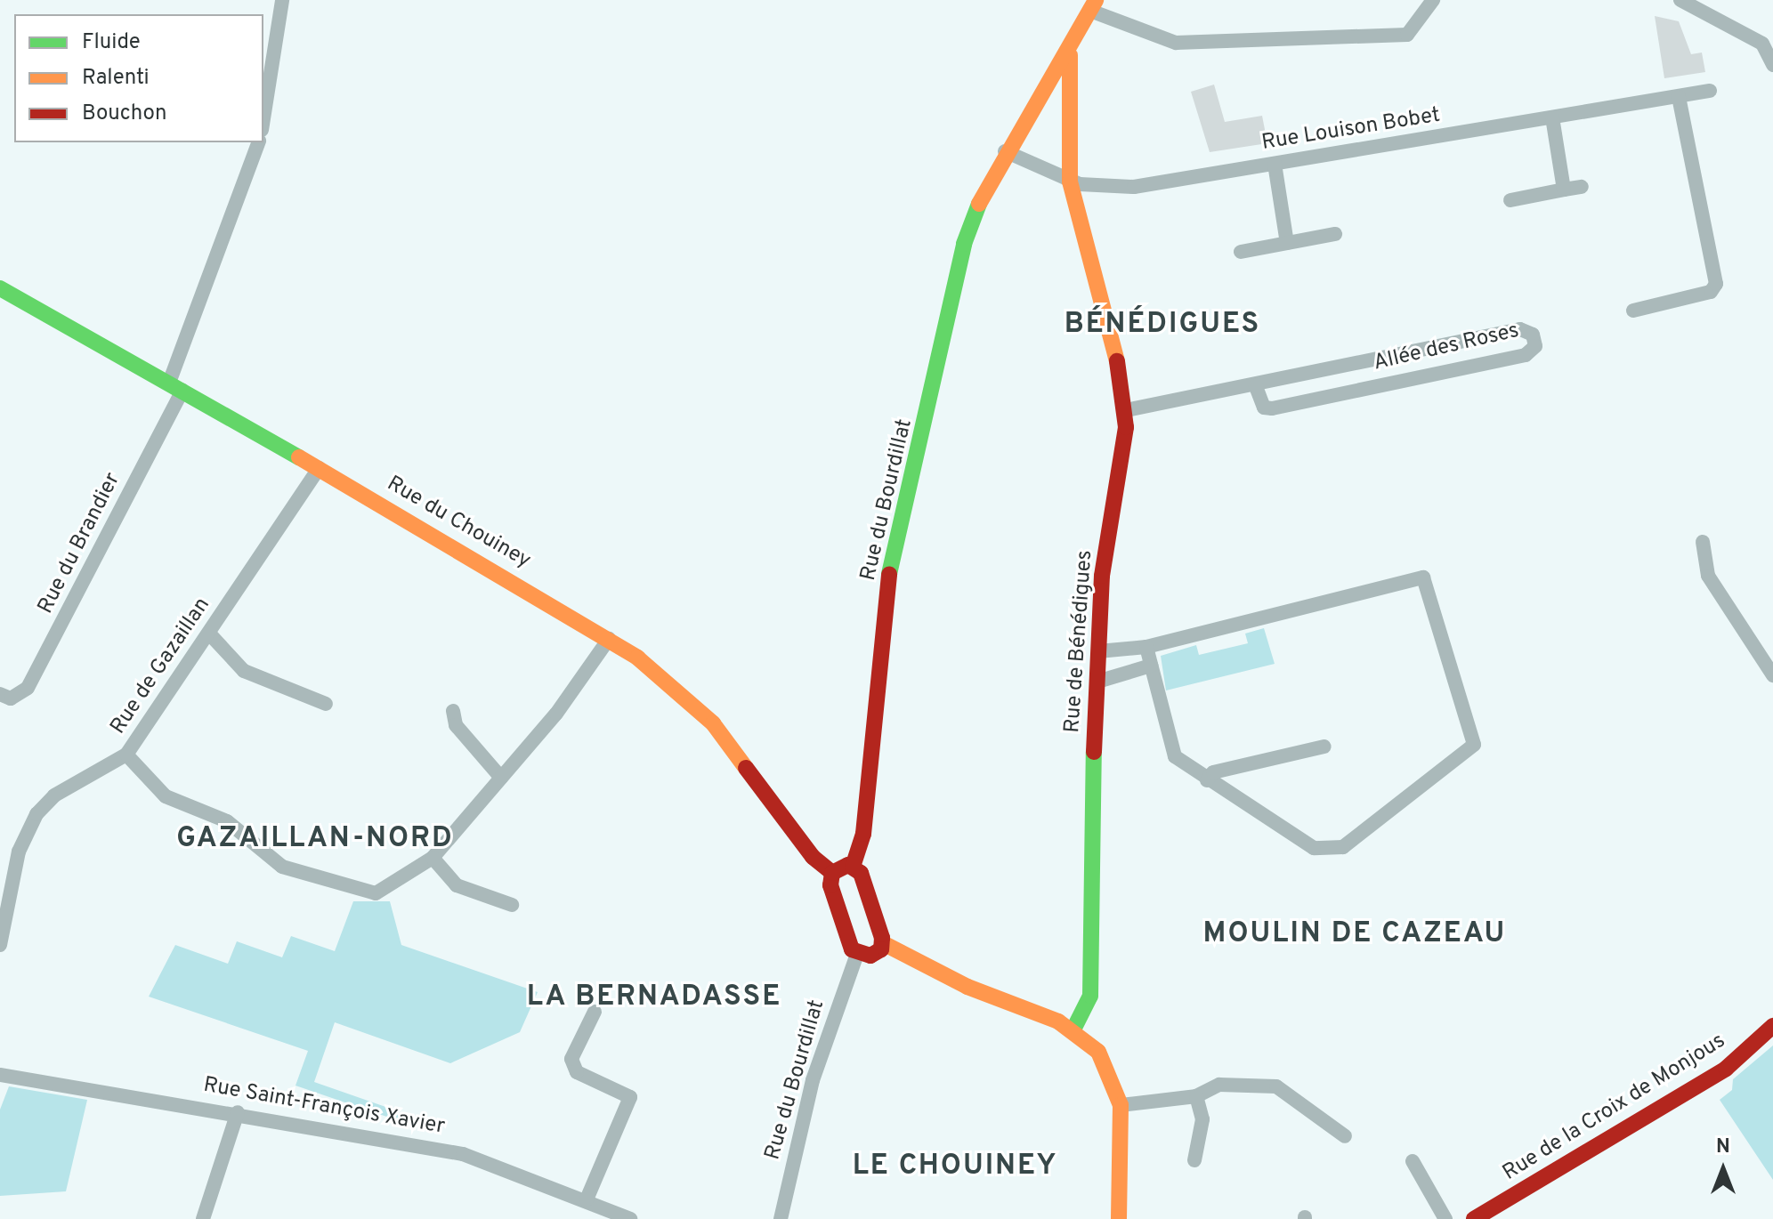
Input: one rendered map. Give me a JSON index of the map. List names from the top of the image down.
{
  "streets": {
    "street": [
      "Rue Louison Bobet",
      "Allée des Roses",
      "Rue du Bourdillat",
      "Rue du Chouiney",
      "Rue du Brandier",
      "Rue de Bénédigues",
      "Rue de Gazaillan",
      "Rue Saint-François Xavier",
      "Rue de la Croix de Monjous"
    ]
  },
  "crossings": [
    ["Rue Louison Bobet", "Rue du Bourdillat"],
    ["Rue Louison Bobet", "Rue de Bénédigues"],
    ["Allée des Roses", "Rue de Bénédigues"],
    ["Rue du Bourdillat", "Rue de Bénédigues"],
    ["Rue du Chouiney", "Rue du Brandier"],
    ["Rue du Chouiney", "Rue de Gazaillan"]
  ],
  "districts": [
    "BÉNÉDIGUES",
    "GAZAILLAN-NORD",
    "MOULIN DE CAZEAU",
    "LA BERNADASSE",
    "LE CHOUINEY"
  ],
  "legend": ["Fluide", "Ralenti", "Bouchon"],
  "north": "top"
}
